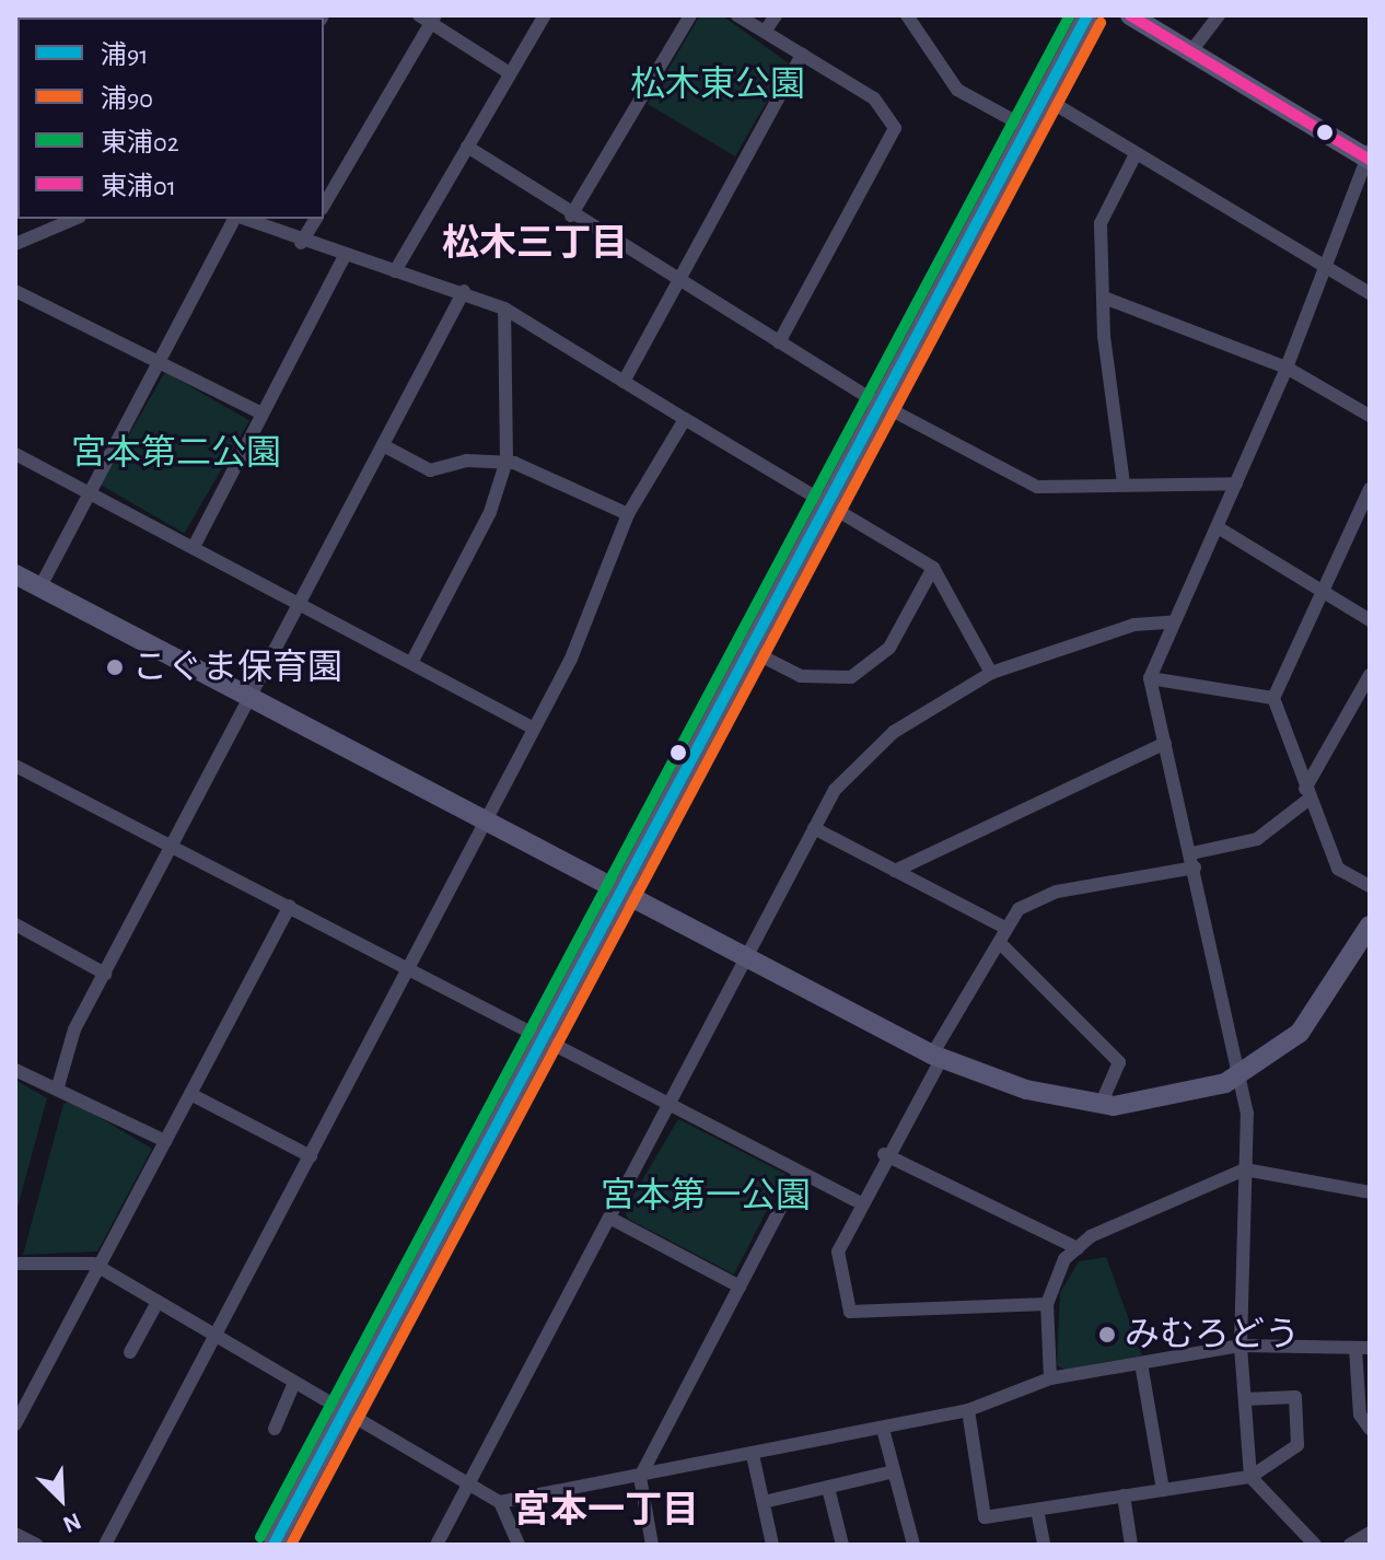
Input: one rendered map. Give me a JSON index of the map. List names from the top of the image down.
{
  "districts": ["松木三丁目", "宮本一丁目"],
  "parks": ["松木東公園", "宮本第二公園", "宮本第一公園"],
  "places": ["こぐま保育園", "みむろどう"],
  "lines": [
    "transit line 浦91",
    "transit line 東浦02",
    "transit line 東浦01",
    "transit line 浦90"
  ],
  "legend": [
    "浦91",
    "浦90",
    "東浦02",
    "東浦01"
  ],
  "north": "bottom right"
}
